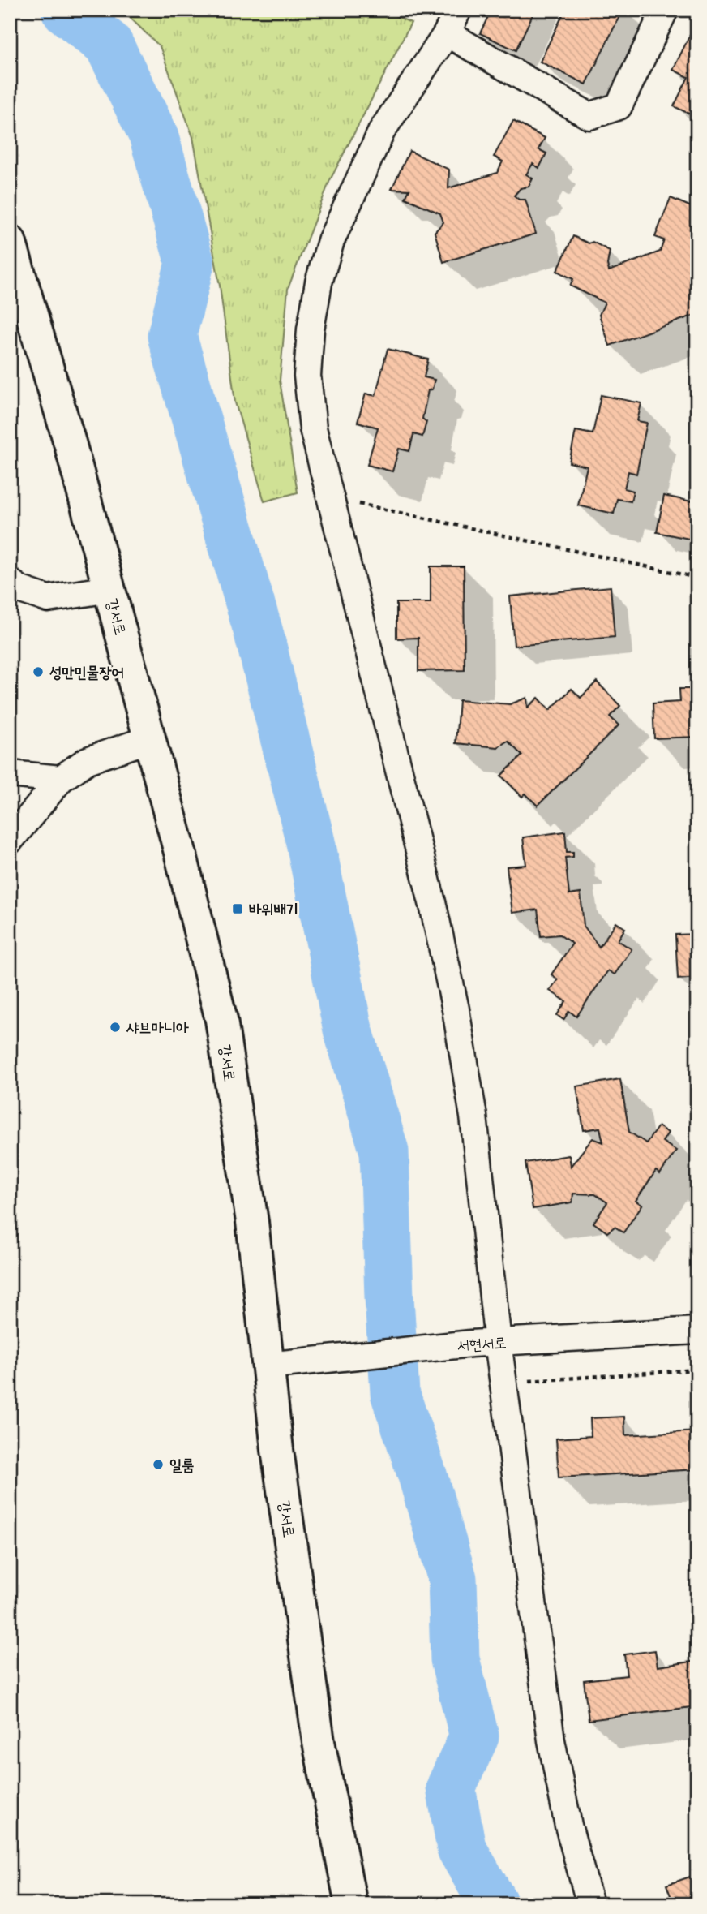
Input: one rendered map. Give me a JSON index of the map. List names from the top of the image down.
{
  "streets": {
    "street": ["강서로", "서현서로"]
  },
  "crossings": [
    ["강서로", "서현서로"]
  ],
  "places": {
    "other": ["성만민물장어", "샤브마니아", "일룸"],
    "transit": ["바위배기"]
  }
}
